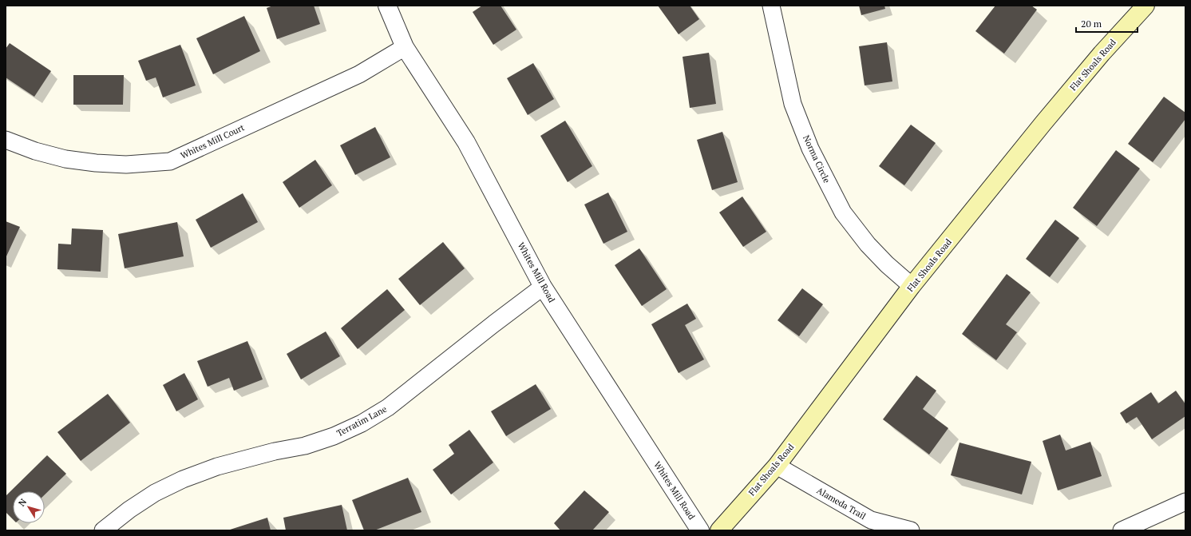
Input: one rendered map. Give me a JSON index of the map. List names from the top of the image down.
{
  "streets": {
    "main road": ["Flat Shoals Road"],
    "street": [
      "Whites Mill Court",
      "Norma Circle",
      "Whites Mill Road",
      "Terratim Lane",
      "Alameda Trail"
    ]
  },
  "crossings": [
    ["Flat Shoals Road", "Norma Circle"],
    ["Flat Shoals Road", "Alameda Trail"],
    ["Whites Mill Court", "Whites Mill Road"],
    ["Whites Mill Road", "Terratim Lane"]
  ],
  "scale_bar": "20 m",
  "north": "top left"
}
